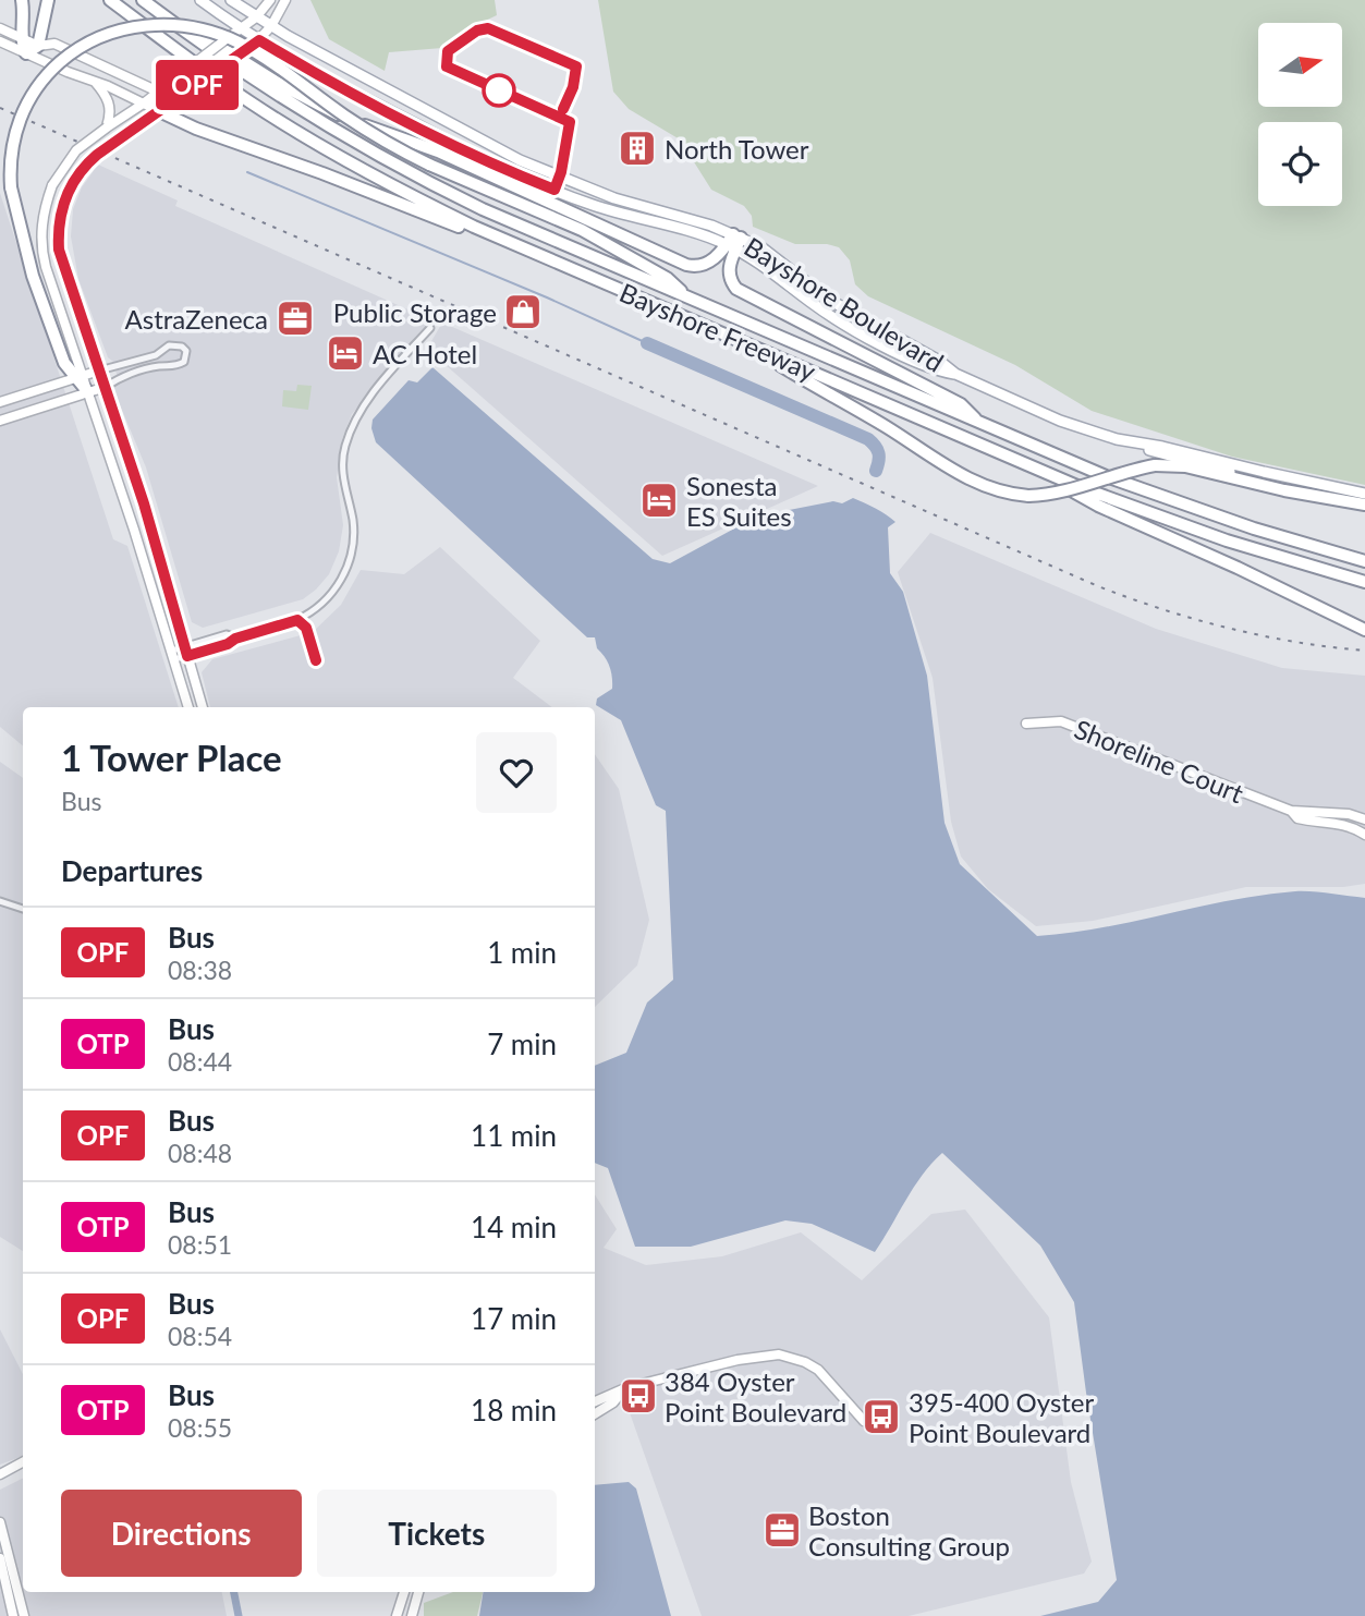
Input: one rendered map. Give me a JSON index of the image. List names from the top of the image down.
{
  "streets": {
    "highway": ["Bayshore Freeway"],
    "main road": ["Bayshore Boulevard", "Shoreline Court"]
  },
  "places": {
    "building": ["North Tower"],
    "shop": ["Public Storage"],
    "office": ["AstraZeneca", "Boston Consulting Group"],
    "hotel": ["AC Hotel", "Sonesta ES Suites"],
    "bus stop": ["384 Oyster Point Boulevard", "395-400 Oyster Point Boulevard"]
  },
  "lines": ["bus line OPF"],
  "north": "right",
  "page": {
    "on_map": "OPF",
    "heading": [
      ["1 Tower Place", "Bus"],
      "Departures"
    ],
    "list": [
      {
        "mark": "OPF",
        "name": "Bus",
        "note": "08:38",
        "value": "1 min"
      },
      {
        "mark": "OTP",
        "name": "Bus",
        "note": "08:44",
        "value": "7 min"
      },
      {
        "mark": "OPF",
        "name": "Bus",
        "note": "08:48",
        "value": "11 min"
      },
      {
        "mark": "OTP",
        "name": "Bus",
        "note": "08:51",
        "value": "14 min"
      },
      {
        "mark": "OPF",
        "name": "Bus",
        "note": "08:54",
        "value": "17 min"
      },
      {
        "mark": "OTP",
        "name": "Bus",
        "note": "08:55",
        "value": "18 min"
      }
    ],
    "buttons": ["Directions", "Tickets"]
  }
}
